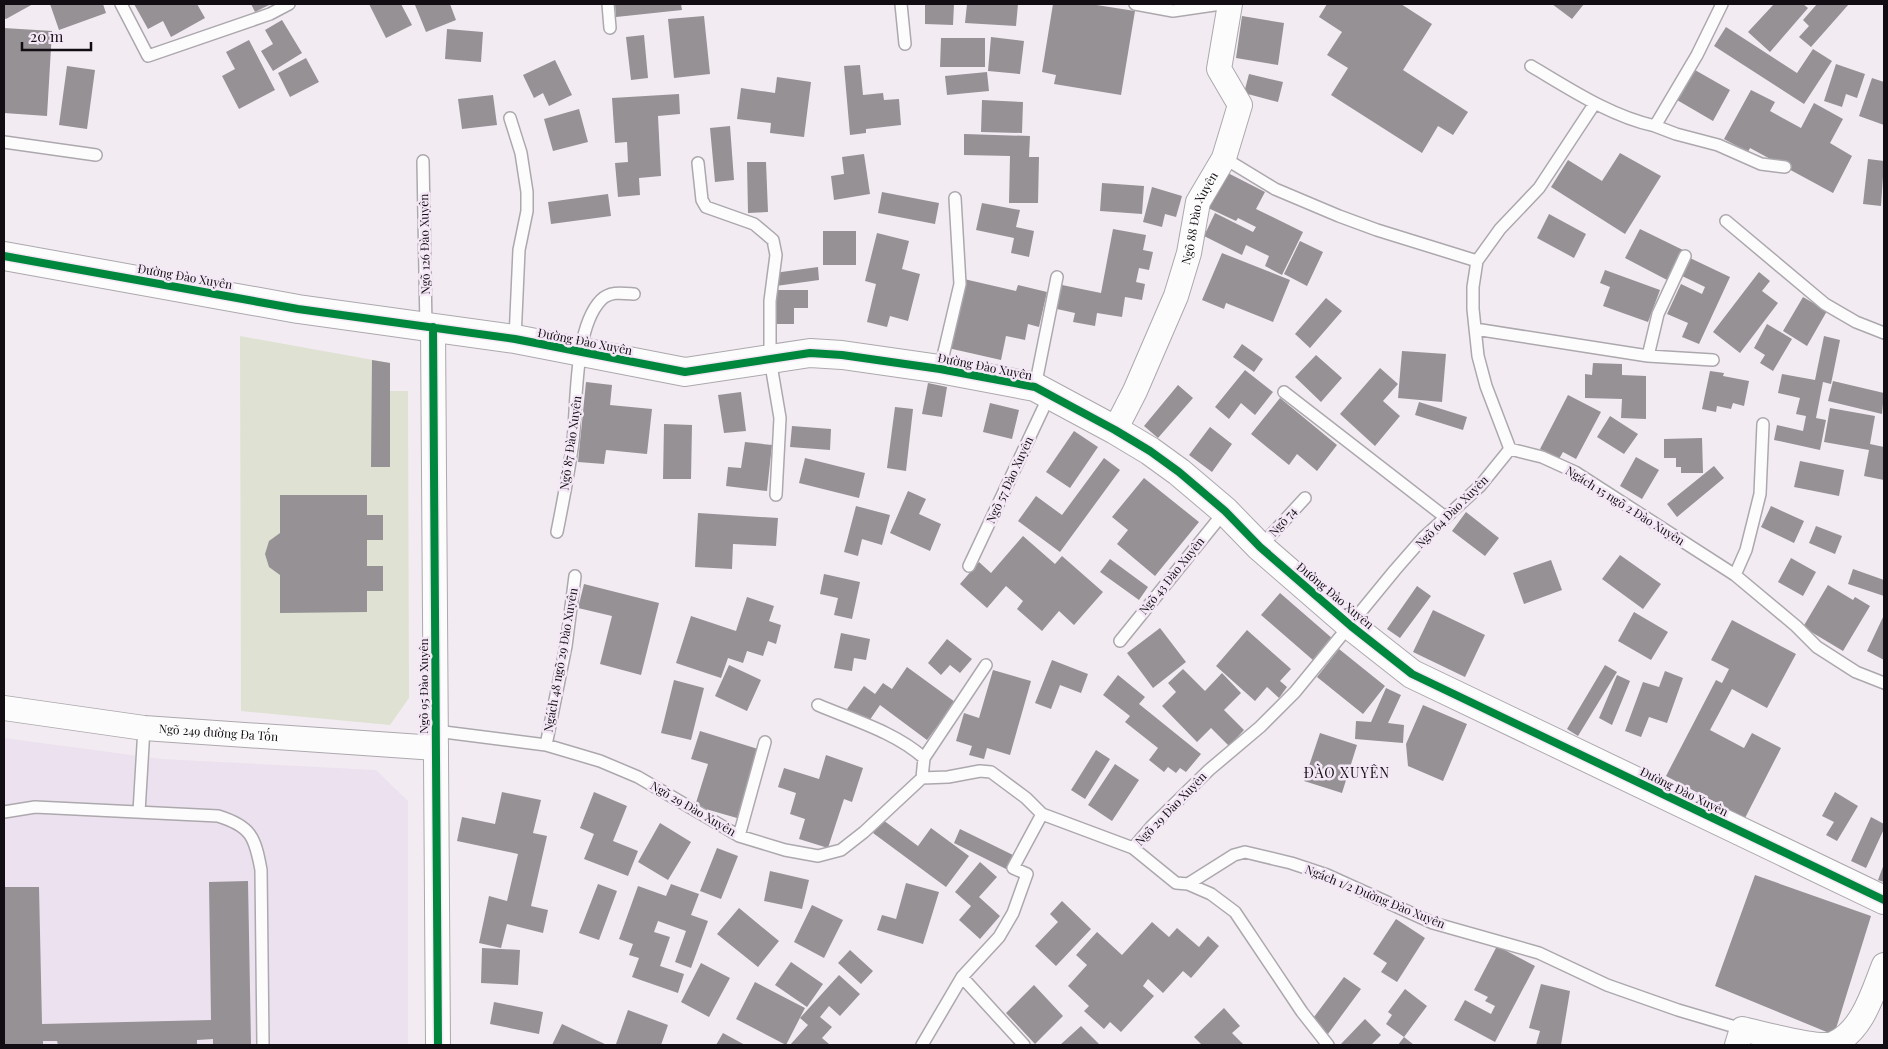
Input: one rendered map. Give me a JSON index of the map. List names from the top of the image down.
{
  "streets": {
    "street": [
      "Ngõ 88 Đào Xuyên",
      "Đường Đào Xuyên",
      "Ngõ 95 Đào Xuyên",
      "Ngõ 249 đường Đa Tốn"
    ],
    "lane": [
      "Ngõ 126 Đào Xuyên",
      "Ngõ 87 Đào Xuyên",
      "Ngõ 57 Đào Xuyên",
      "Ngách 15 ngõ 2 Đào Xuyên",
      "Ngõ 64 Đào Xuyên",
      "Ngõ 74",
      "Ngõ 43 Đào Xuyên",
      "Ngách 48 ngõ 29 Đào Xuyên",
      "Ngõ 29 Đào Xuyên",
      "Ngách 1/2 Đường Đào Xuyên"
    ]
  },
  "crossings": [
    ["Ngõ 88 Đào Xuyên", "Đường Đào Xuyên"],
    ["Ngõ 126 Đào Xuyên", "Đường Đào Xuyên"],
    ["Ngõ 126 Đào Xuyên", "Ngõ 95 Đào Xuyên"],
    ["Đường Đào Xuyên", "Ngõ 87 Đào Xuyên"],
    ["Đường Đào Xuyên", "Ngõ 57 Đào Xuyên"],
    ["Đường Đào Xuyên", "Ngõ 64 Đào Xuyên"],
    ["Đường Đào Xuyên", "Ngõ 74"],
    ["Đường Đào Xuyên", "Ngõ 43 Đào Xuyên"],
    ["Đường Đào Xuyên", "Ngõ 95 Đào Xuyên"],
    ["Đường Đào Xuyên", "Ngõ 29 Đào Xuyên"],
    ["Ngách 15 ngõ 2 Đào Xuyên", "Ngõ 64 Đào Xuyên"],
    ["Ngõ 64 Đào Xuyên", "Ngõ 29 Đào Xuyên"],
    ["Ngách 48 ngõ 29 Đào Xuyên", "Ngõ 29 Đào Xuyên"],
    ["Ngõ 95 Đào Xuyên", "Ngõ 249 đường Đa Tốn"],
    ["Ngõ 95 Đào Xuyên", "Ngõ 29 Đào Xuyên"],
    ["Ngõ 249 đường Đa Tốn", "Ngõ 29 Đào Xuyên"]
  ],
  "districts": ["ĐÀO XUYÊN"],
  "scale_bar": "20 m"
}
